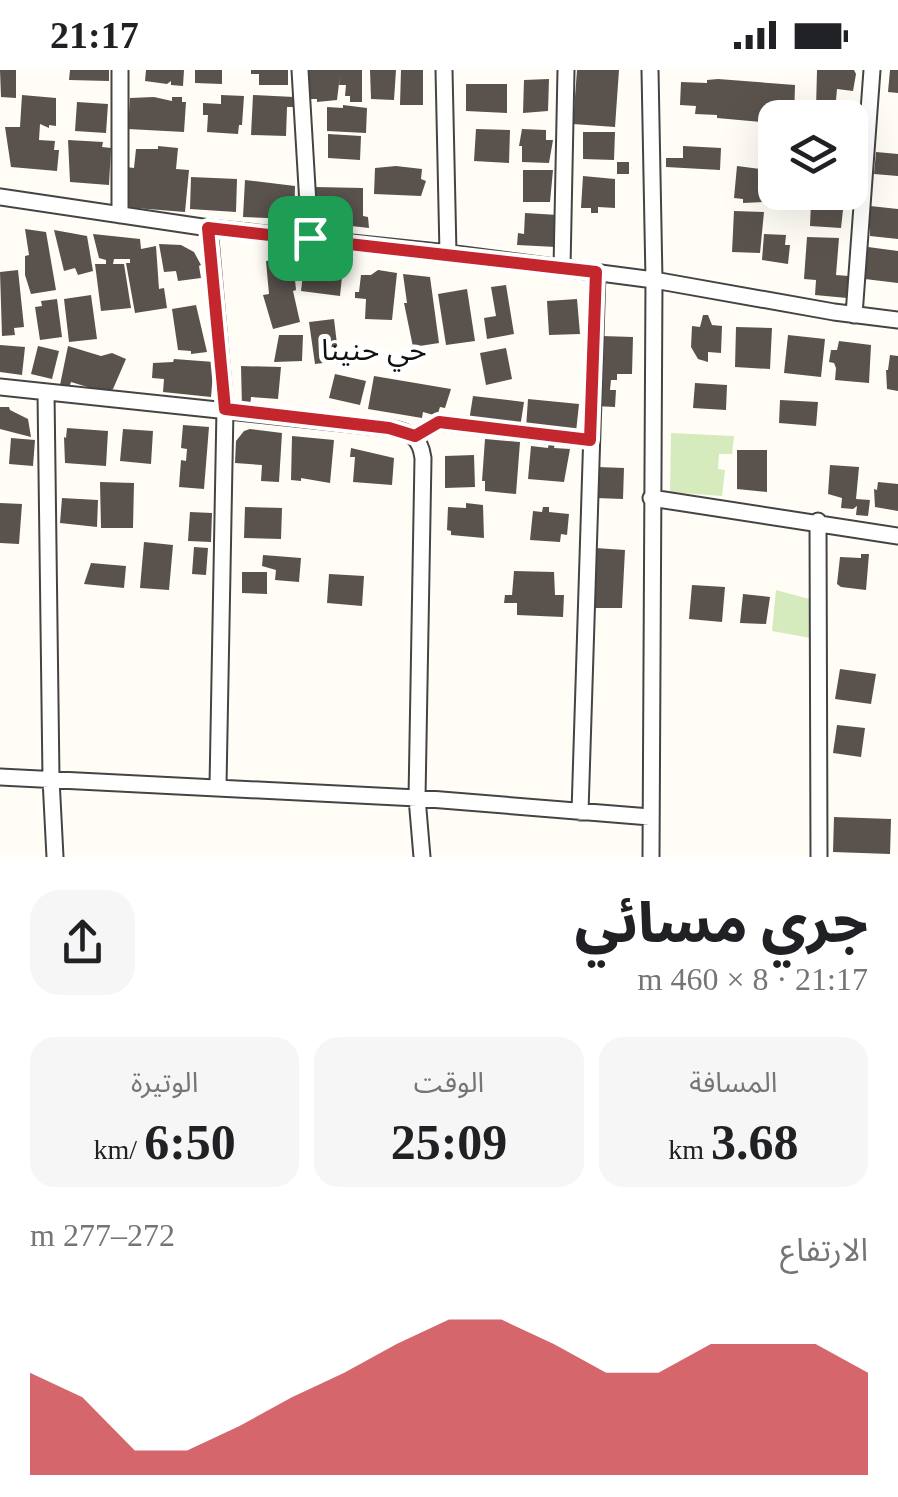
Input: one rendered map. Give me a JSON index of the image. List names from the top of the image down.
{
  "districts": ["حي حنينا"],
  "page": {
    "status": "21:17",
    "heading": ["جري مسائي", "21:17 · 8 × 460 m"],
    "stats": [
      ["المسافة", "3.68 km"],
      ["الوقت", "25:09"],
      ["الوتيرة", "6:50 /km"]
    ],
    "chart": ["الارتفاع", "272–277 m"]
  }
}
